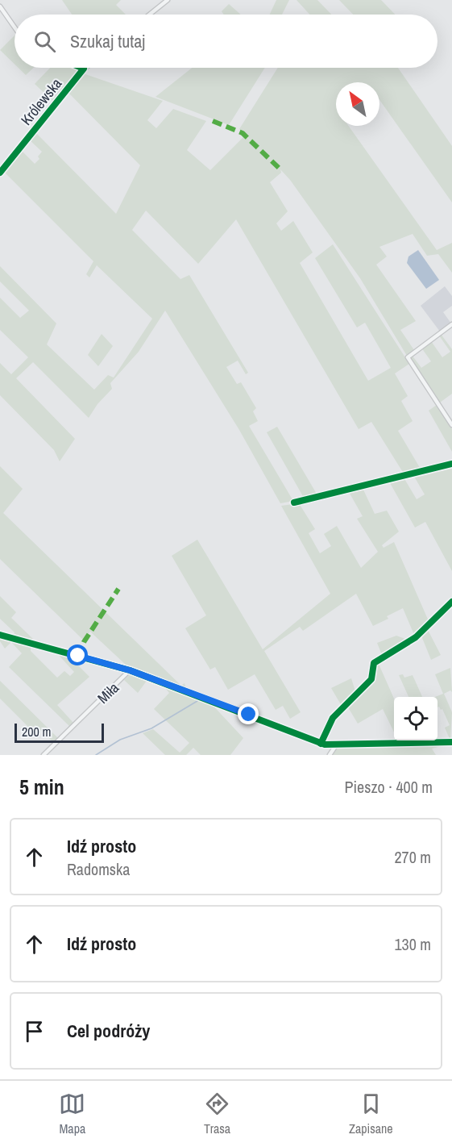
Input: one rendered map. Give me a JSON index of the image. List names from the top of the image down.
{
  "streets": {
    "street": ["Królewska", "Miła"]
  },
  "scale_bar": "200 m",
  "north": "top left",
  "page": {
    "search": "Szukaj tutaj",
    "scale": "200 m",
    "heading": ["5 min", "Pieszo · 400 m"],
    "list": [
      ["Idź prosto", "Radomska", "270 m"],
      ["Idź prosto", "130 m"],
      "Cel podróży"
    ],
    "nav": ["Mapa", "Trasa", "Zapisane"]
  }
}
